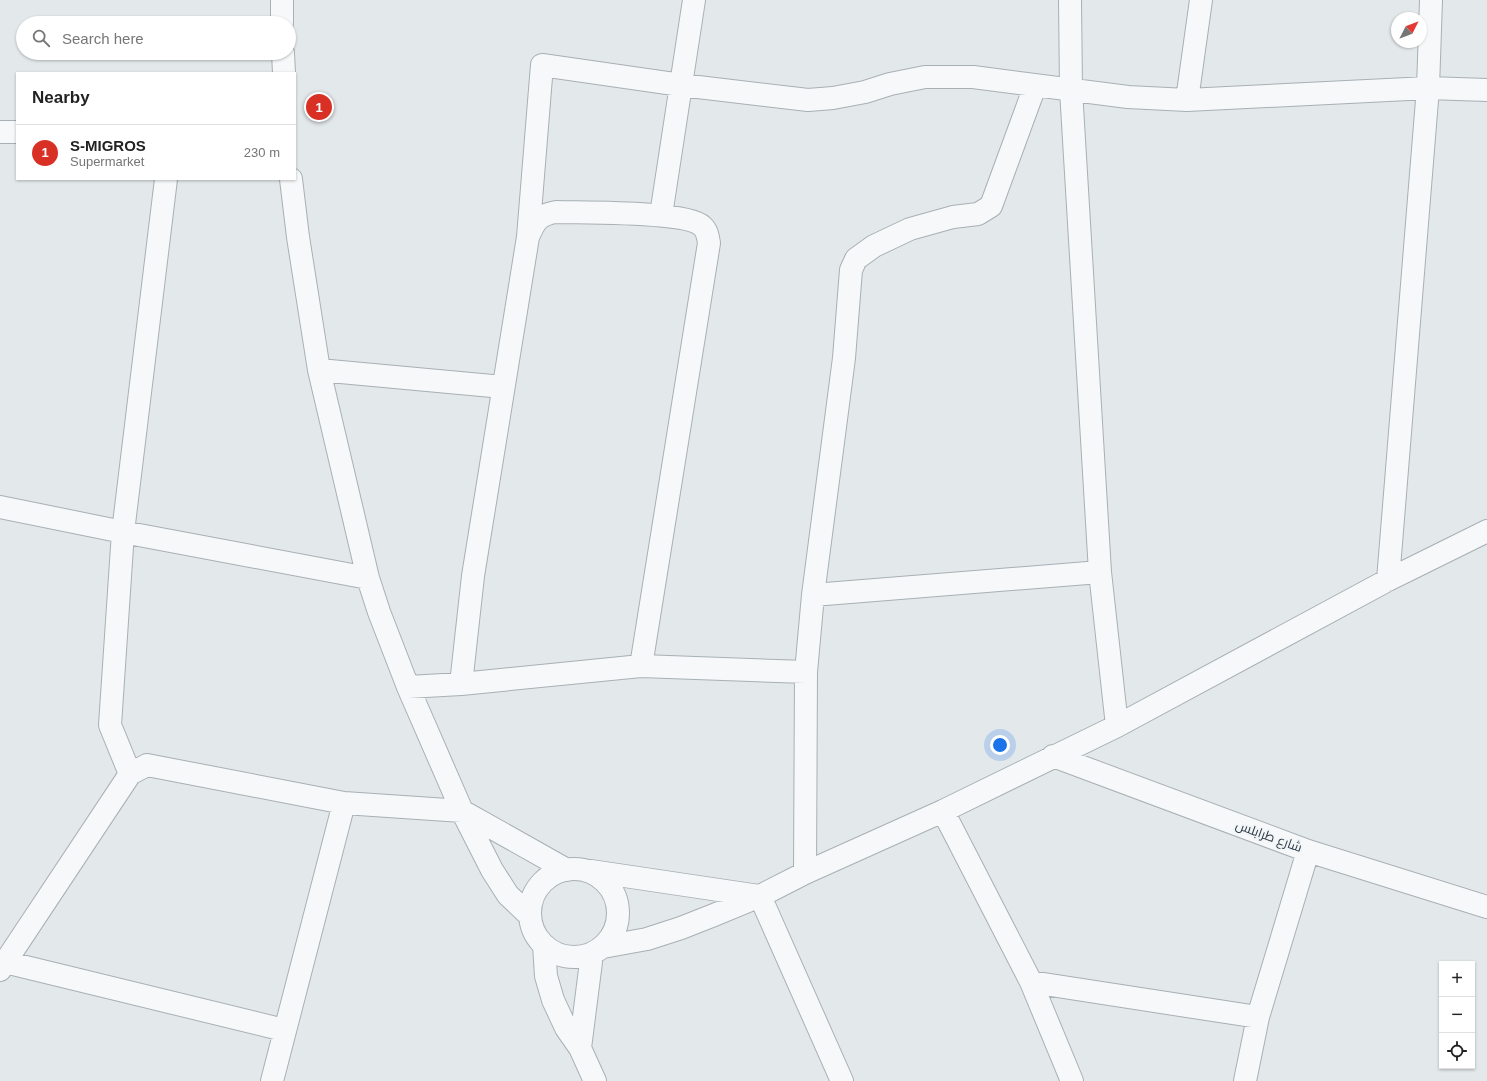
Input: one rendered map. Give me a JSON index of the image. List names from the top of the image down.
{
  "streets": {
    "street": ["شارع طرابلس"]
  },
  "north": "top right",
  "page": {
    "search": "Search here",
    "heading": "Nearby",
    "pins": "1",
    "list": [
      {
        "mark": "1",
        "name": "S-MIGROS",
        "note": "Supermarket",
        "value": "230 m"
      }
    ],
    "map_buttons": ["+", "−"]
  }
}
